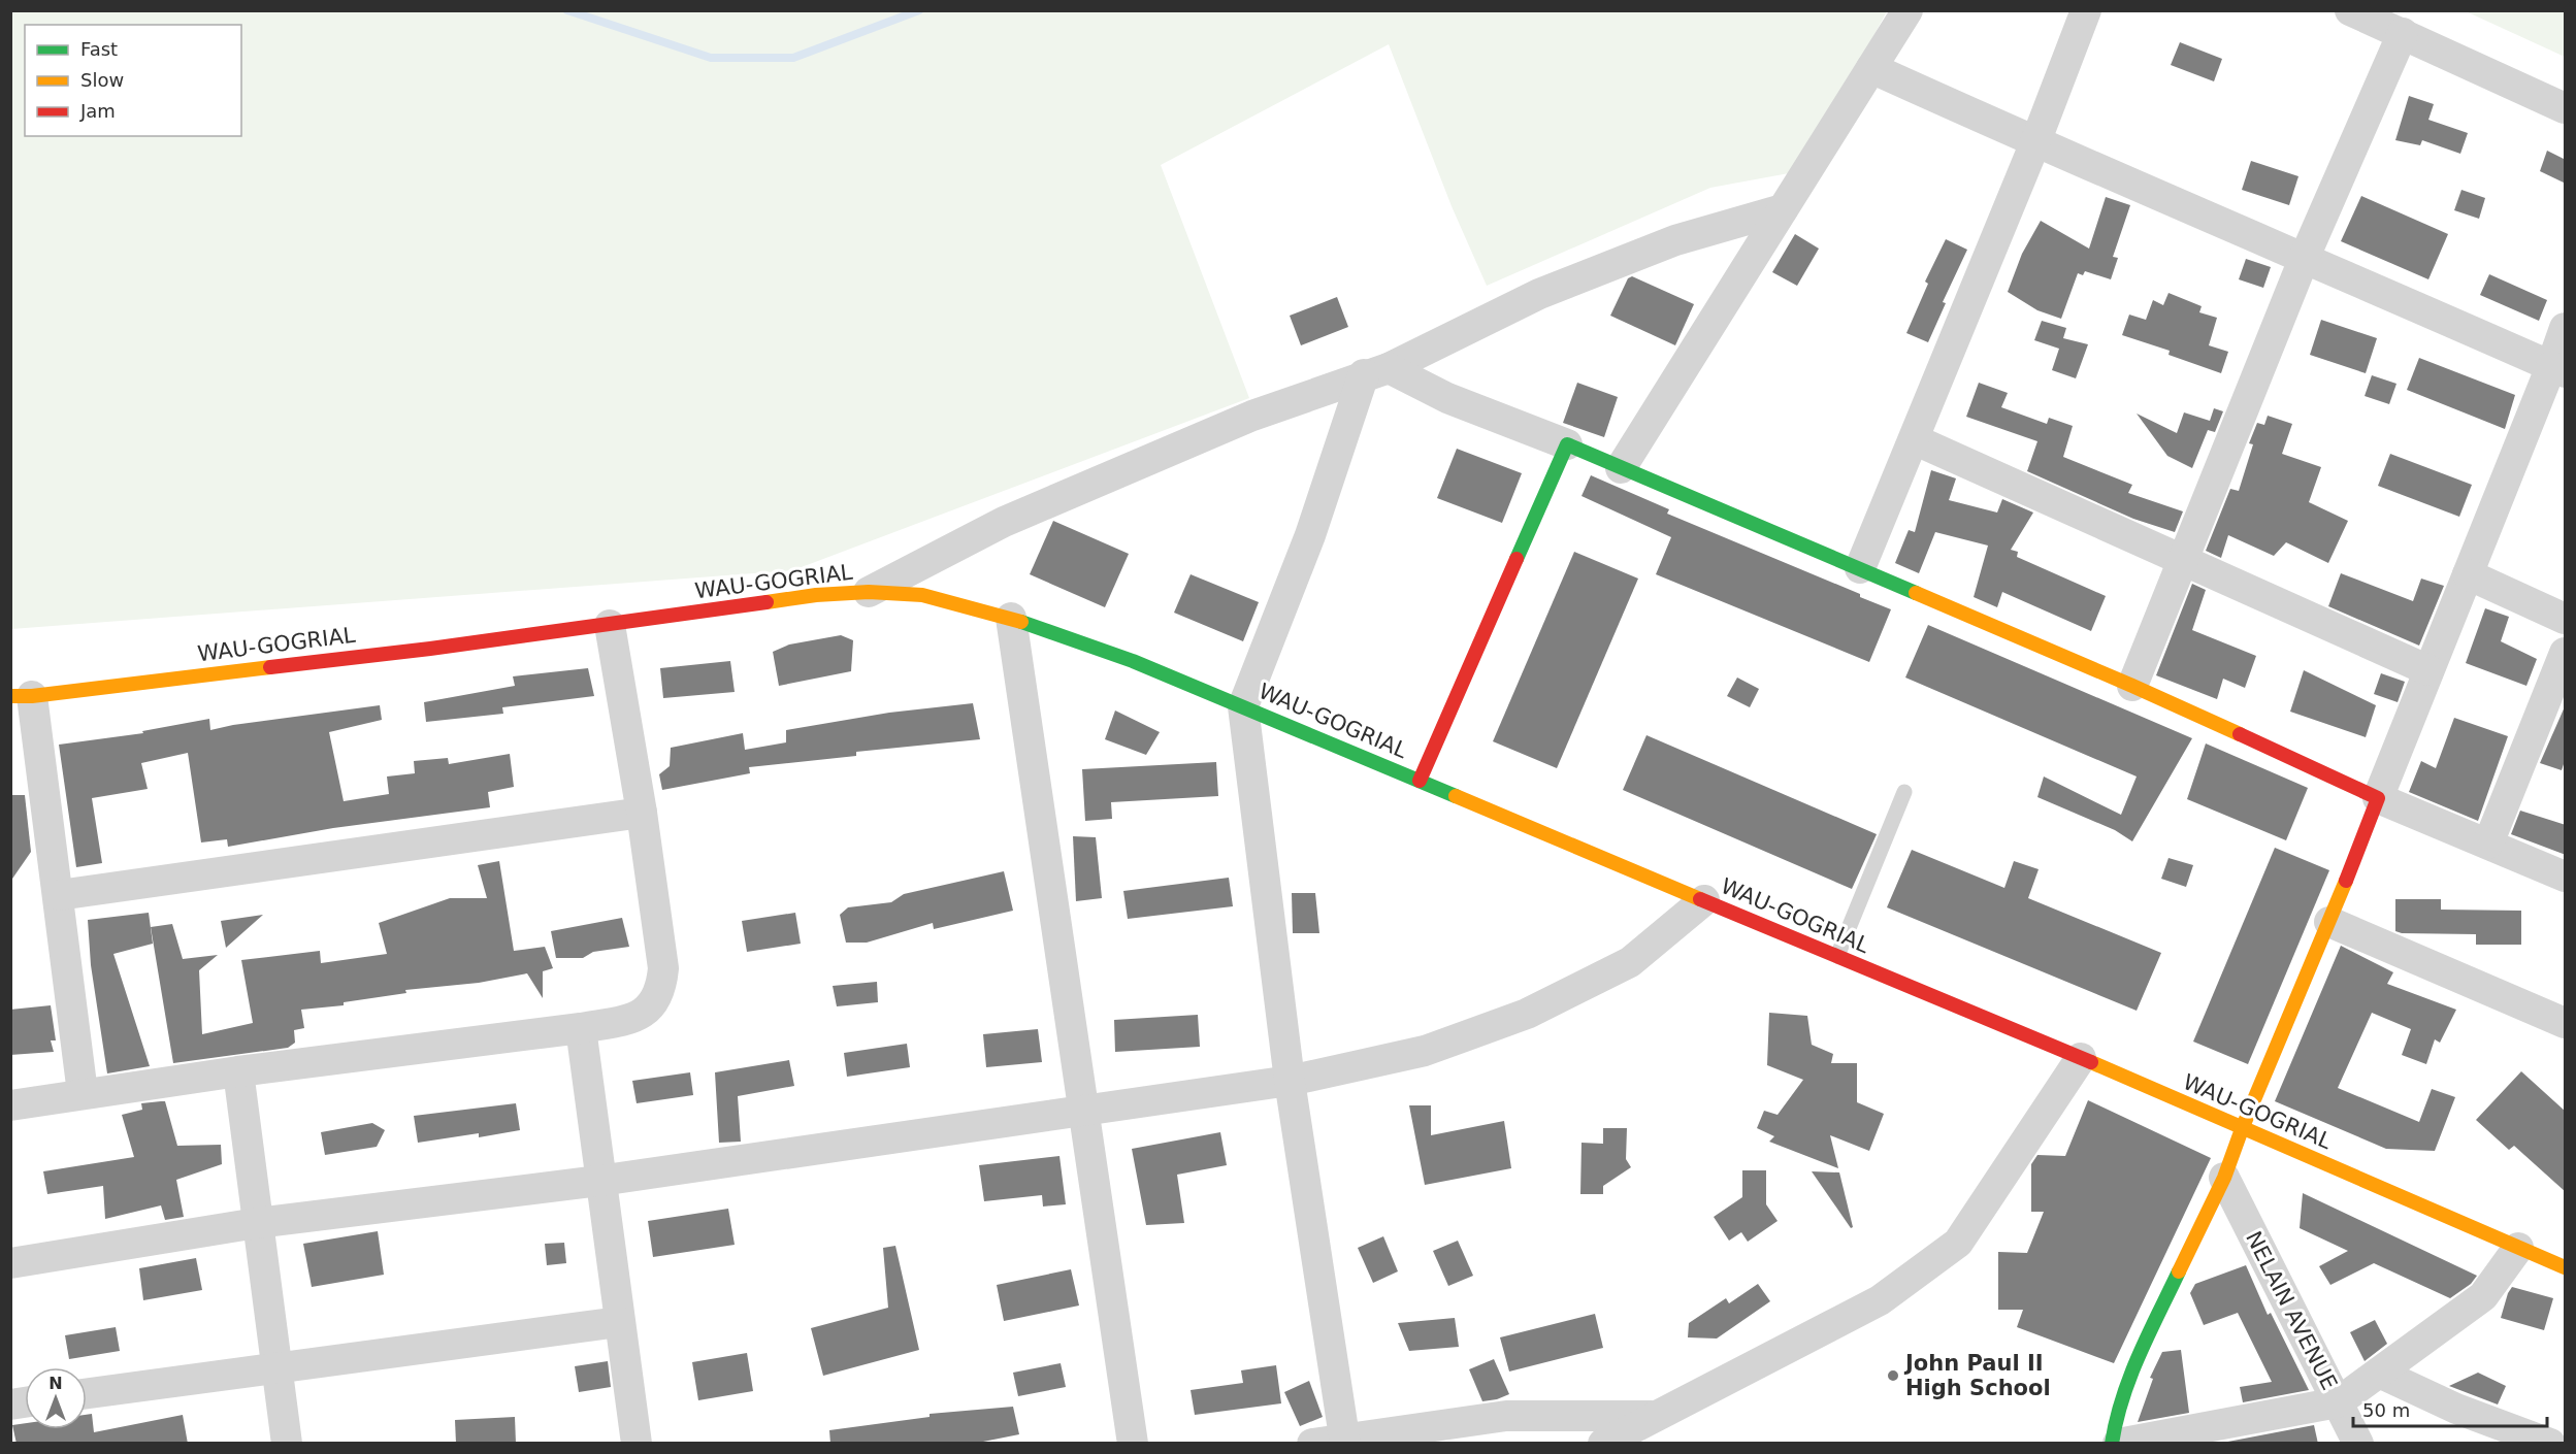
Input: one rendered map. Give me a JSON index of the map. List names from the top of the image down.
{
  "streets": {
    "main road": ["WAU-GOGRIAL"],
    "street": ["NELAIN AVENUE"]
  },
  "places": ["John Paul II High School"],
  "legend": ["Fast", "Slow", "Jam"],
  "scale_bar": "50 m",
  "north": "top"
}
